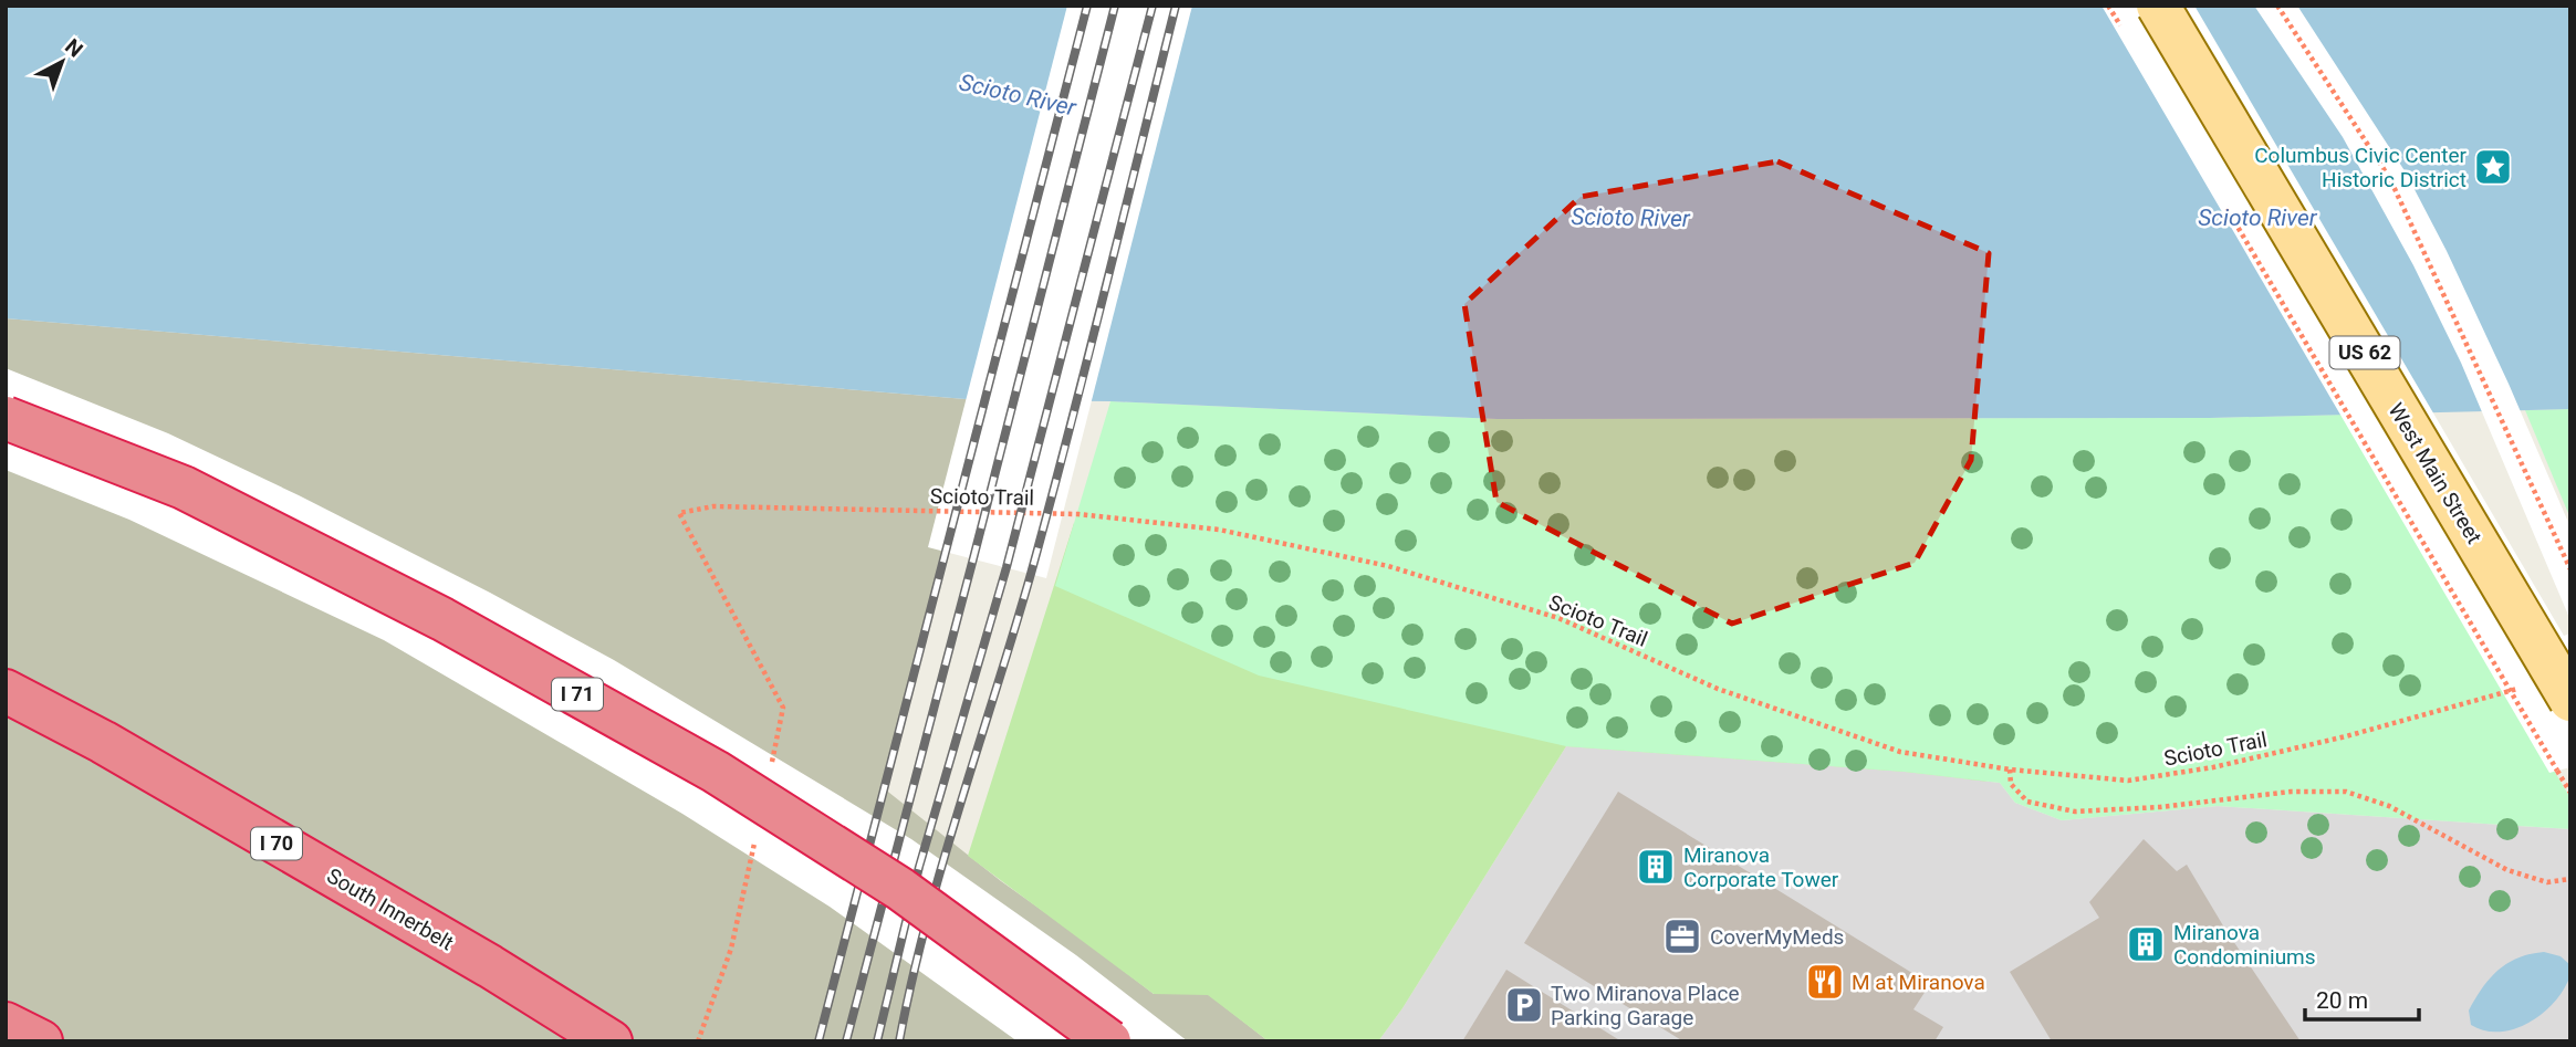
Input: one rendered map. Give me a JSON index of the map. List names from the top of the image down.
{
  "streets": {
    "highway": ["I 71", "I 70", "South Innerbelt"],
    "main road": ["US 62", "West Main Street"],
    "path": ["Scioto Trail"]
  },
  "water": ["Scioto River"],
  "places": {
    "place": ["Columbus Civic Center Historic District"],
    "building": ["Miranova Corporate Tower", "Miranova Condominiums"],
    "office": ["CoverMyMeds"],
    "restaurant": ["M at Miranova"],
    "parking": ["Two Miranova Place Parking Garage"]
  },
  "scale_bar": "20 m",
  "north": "top right"
}
